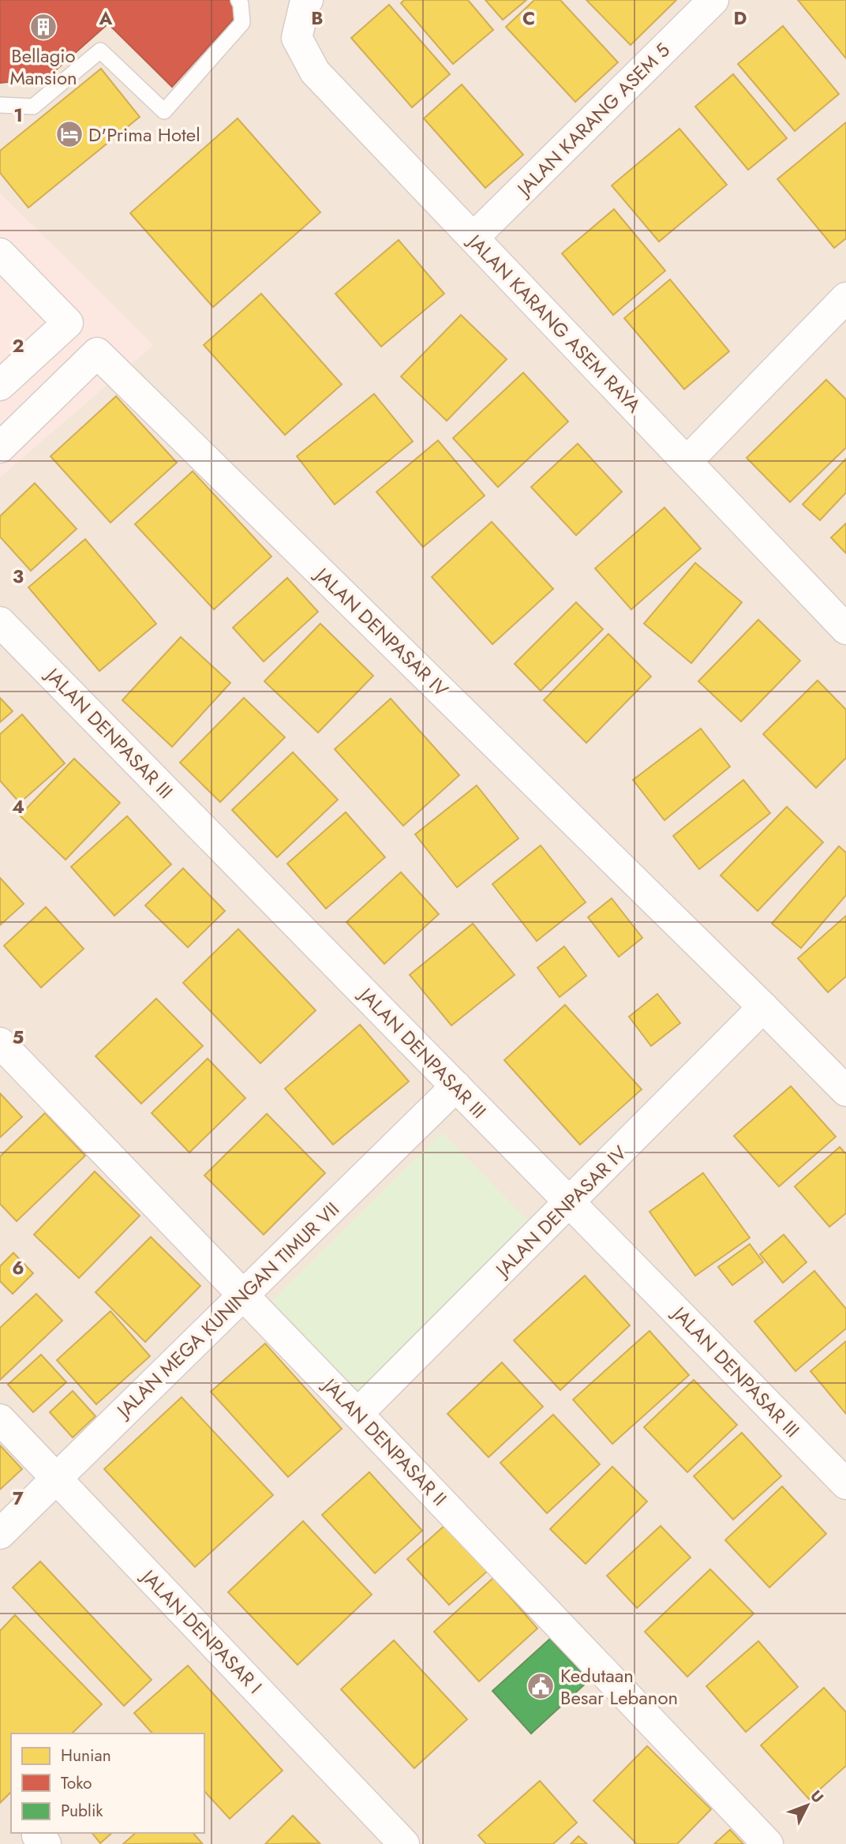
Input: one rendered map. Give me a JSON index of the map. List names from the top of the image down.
{
  "streets": {
    "street": [
      "JALAN KARANG ASEM 5",
      "JALAN KARANG ASEM RAYA",
      "JALAN DENPASAR IV",
      "JALAN DENPASAR III",
      "JALAN MEGA KUNINGAN TIMUR VII",
      "JALAN DENPASAR II",
      "JALAN DENPASAR I"
    ]
  },
  "crossings": [
    ["JALAN KARANG ASEM 5", "JALAN KARANG ASEM RAYA"],
    ["JALAN DENPASAR IV", "JALAN DENPASAR III"],
    ["JALAN DENPASAR IV", "JALAN DENPASAR II"],
    ["JALAN DENPASAR III", "JALAN MEGA KUNINGAN TIMUR VII"],
    ["JALAN MEGA KUNINGAN TIMUR VII", "JALAN DENPASAR II"],
    ["JALAN MEGA KUNINGAN TIMUR VII", "JALAN DENPASAR I"]
  ],
  "places": {
    "building": ["Bellagio Mansion"],
    "hotel": ["D'Prima Hotel"],
    "public building": ["Kedutaan Besar Lebanon"]
  },
  "legend": ["Hunian", "Toko", "Publik"],
  "north": "top right",
  "grid": {
    "columns": [
      "A",
      "B",
      "C",
      "D"
    ],
    "rows": [
      "1",
      "2",
      "3",
      "4",
      "5",
      "6",
      "7"
    ]
  }
}
